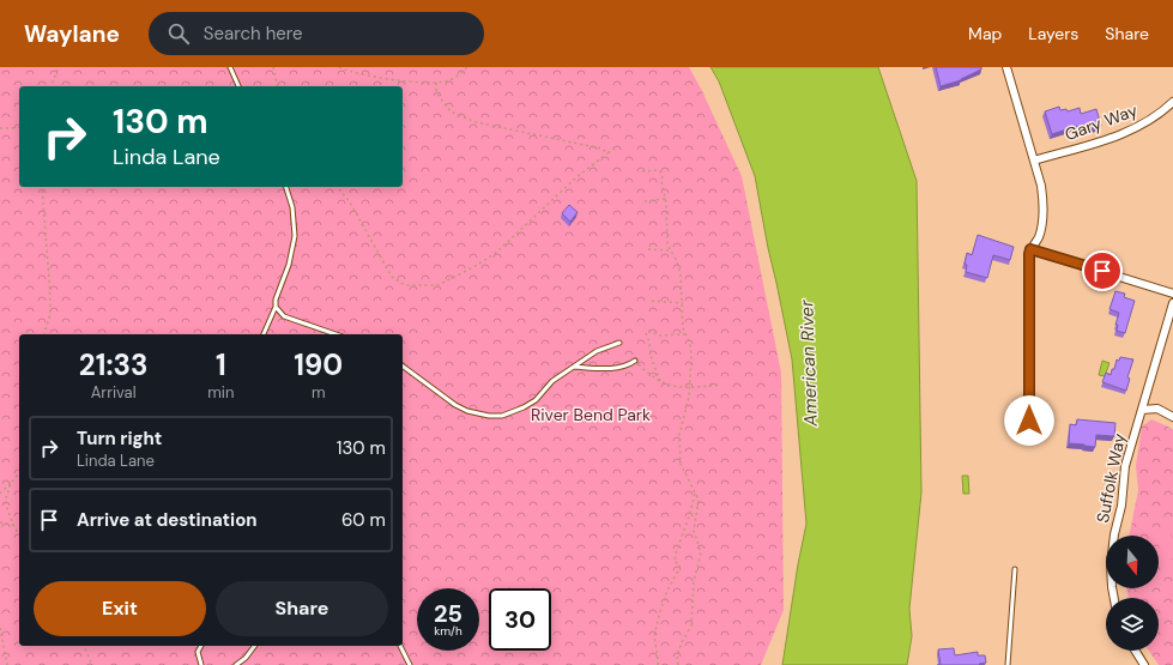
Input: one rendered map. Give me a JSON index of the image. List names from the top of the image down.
{
  "streets": {
    "street": ["Gary Way", "Suffolk Way"]
  },
  "water": ["American River"],
  "parks": ["River Bend Park"],
  "north": "bottom",
  "page": {
    "header": "Waylane",
    "search": "Search here",
    "nav": ["Map", "Layers", "Share"],
    "turn": ["130 m", "Linda Lane"],
    "eta": [
      "21:33",
      "Arrival",
      "1",
      "min",
      "190",
      "m"
    ],
    "list": [
      {
        "name": "Turn right",
        "note": "Linda Lane",
        "value": "130 m"
      },
      {
        "name": "Arrive at destination",
        "value": "60 m"
      }
    ],
    "buttons": ["Exit", "Share"],
    "speed": "25 km/h",
    "limit": "30"
  }
}
